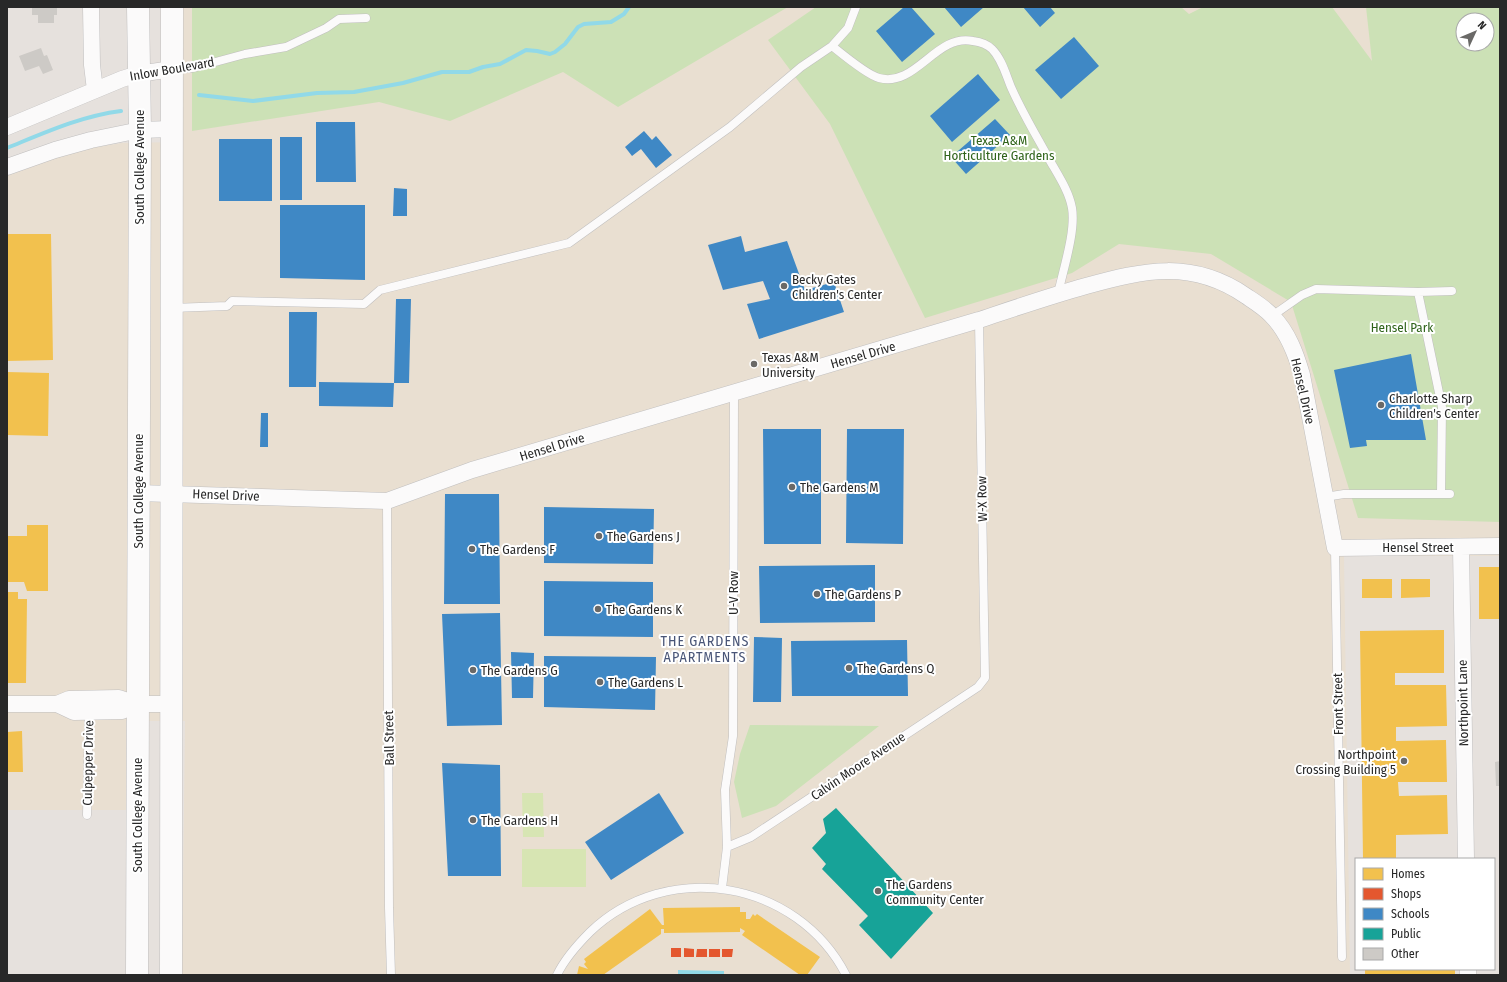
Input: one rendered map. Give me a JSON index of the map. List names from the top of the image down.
{
  "streets": {
    "main road": ["South College Avenue"],
    "street": [
      "Inlow Boulevard",
      "Hensel Drive",
      "Hensel Street",
      "Northpoint Lane"
    ],
    "lane": [
      "W-X Row",
      "U-V Row",
      "Front Street",
      "Ball Street",
      "Culpepper Drive",
      "Calvin Moore Avenue"
    ]
  },
  "crossings": [
    ["Inlow Boulevard", "South College Avenue"],
    ["South College Avenue", "Hensel Drive"],
    ["Hensel Drive", "W-X Row"],
    ["Hensel Drive", "Hensel Street"],
    ["Hensel Drive", "U-V Row"],
    ["Hensel Drive", "Front Street"],
    ["Hensel Drive", "Ball Street"],
    ["W-X Row", "Calvin Moore Avenue"],
    ["Hensel Street", "Northpoint Lane"],
    ["Hensel Street", "Front Street"],
    ["U-V Row", "Calvin Moore Avenue"]
  ],
  "districts": ["THE GARDENS APARTMENTS"],
  "parks": ["Texas A&M Horticulture Gardens", "Hensel Park"],
  "places": [
    "Becky Gates Children's Center",
    "Texas A&M University",
    "Charlotte Sharp Children's Center",
    "The Gardens M",
    "The Gardens J",
    "The Gardens F",
    "The Gardens P",
    "The Gardens K",
    "The Gardens Q",
    "The Gardens G",
    "The Gardens L",
    "Northpoint Crossing Building 5",
    "The Gardens H",
    "The Gardens Community Center"
  ],
  "legend": [
    "Homes",
    "Shops",
    "Schools",
    "Public",
    "Other"
  ],
  "north": "top right"
}
